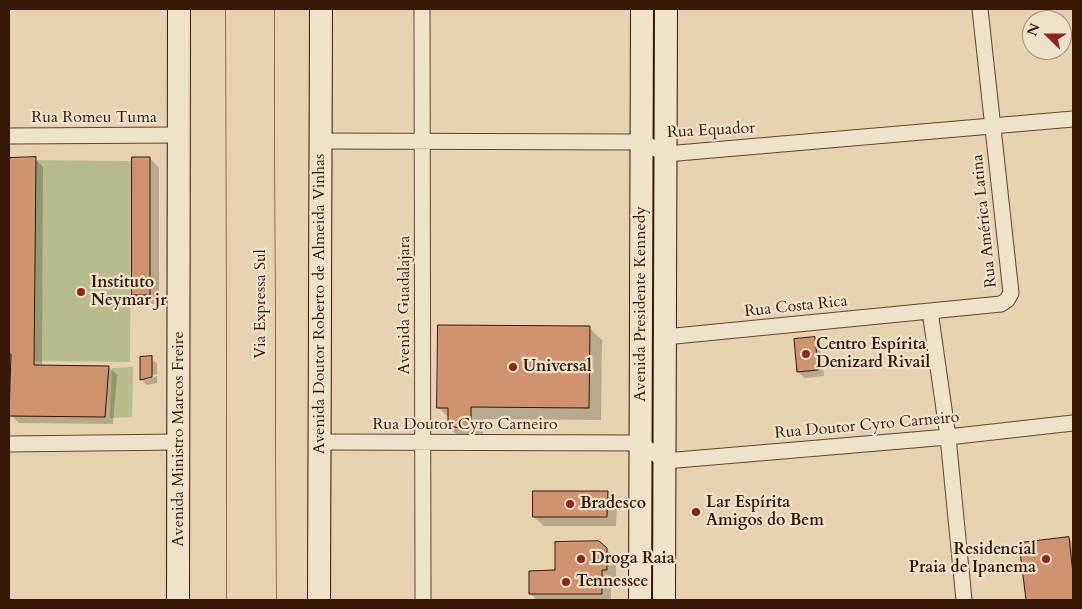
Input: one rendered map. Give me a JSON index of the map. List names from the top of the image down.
{
  "streets": {
    "highway": ["Via Expressa Sul"],
    "main road": ["Avenida Doutor Roberto de Almeida Vinhas", "Avenida Presidente Kennedy", "Avenida Ministro Marcos Freire"],
    "street": [
      "Rua Romeu Tuma",
      "Rua Equador",
      "Rua América Latina",
      "Avenida Guadalajara",
      "Rua Costa Rica",
      "Rua Doutor Cyro Carneiro"
    ]
  },
  "crossings": [
    ["Rua Romeu Tuma", "Avenida Ministro Marcos Freire"],
    ["Rua Equador", "Rua América Latina"],
    ["Rua Equador", "Avenida Doutor Roberto de Almeida Vinhas"],
    ["Rua Equador", "Avenida Presidente Kennedy"],
    ["Rua Equador", "Avenida Guadalajara"],
    ["Rua América Latina", "Rua Costa Rica"],
    ["Avenida Doutor Roberto de Almeida Vinhas", "Rua Doutor Cyro Carneiro"],
    ["Avenida Presidente Kennedy", "Rua Costa Rica"],
    ["Avenida Presidente Kennedy", "Rua Doutor Cyro Carneiro"],
    ["Avenida Guadalajara", "Rua Doutor Cyro Carneiro"]
  ],
  "places": [
    "Instituto Neymar jr",
    "Centro Espírita Denizard Rivail",
    "Universal",
    "Bradesco",
    "Lar Espírita Amigos do Bem",
    "Droga Raia",
    "Residencial Praia de Ipanema",
    "Tennessee"
  ],
  "north": "left"
}
